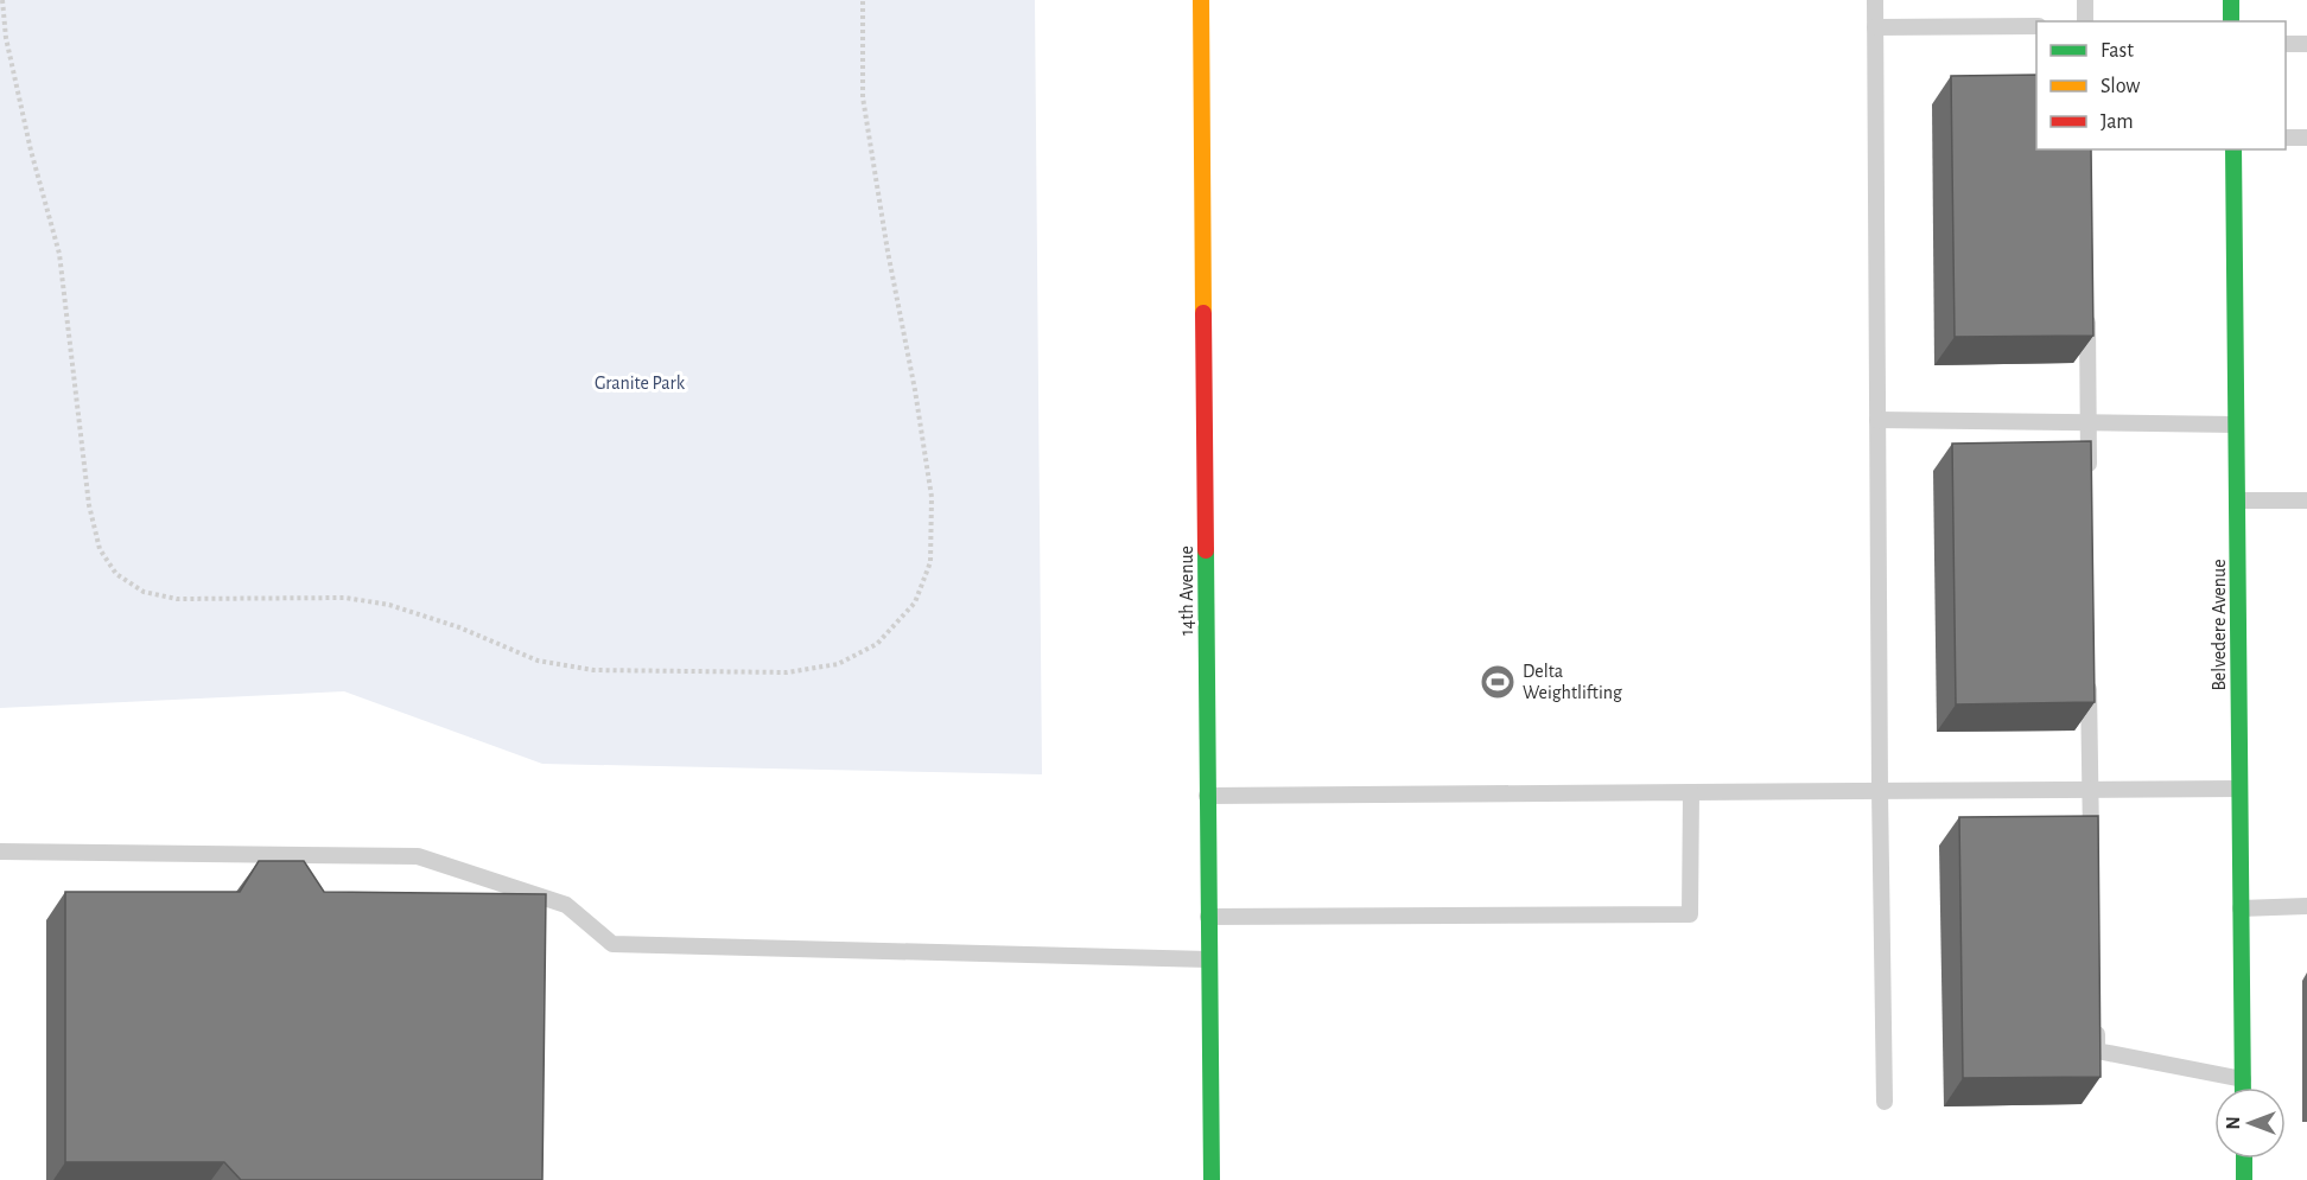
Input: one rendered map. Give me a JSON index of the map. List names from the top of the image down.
{
  "streets": {
    "street": ["14th Avenue", "Belvedere Avenue"]
  },
  "parks": ["Granite Park"],
  "places": {
    "sports": ["Delta Weightlifting"]
  },
  "legend": ["Fast", "Slow", "Jam"],
  "north": "left"
}
